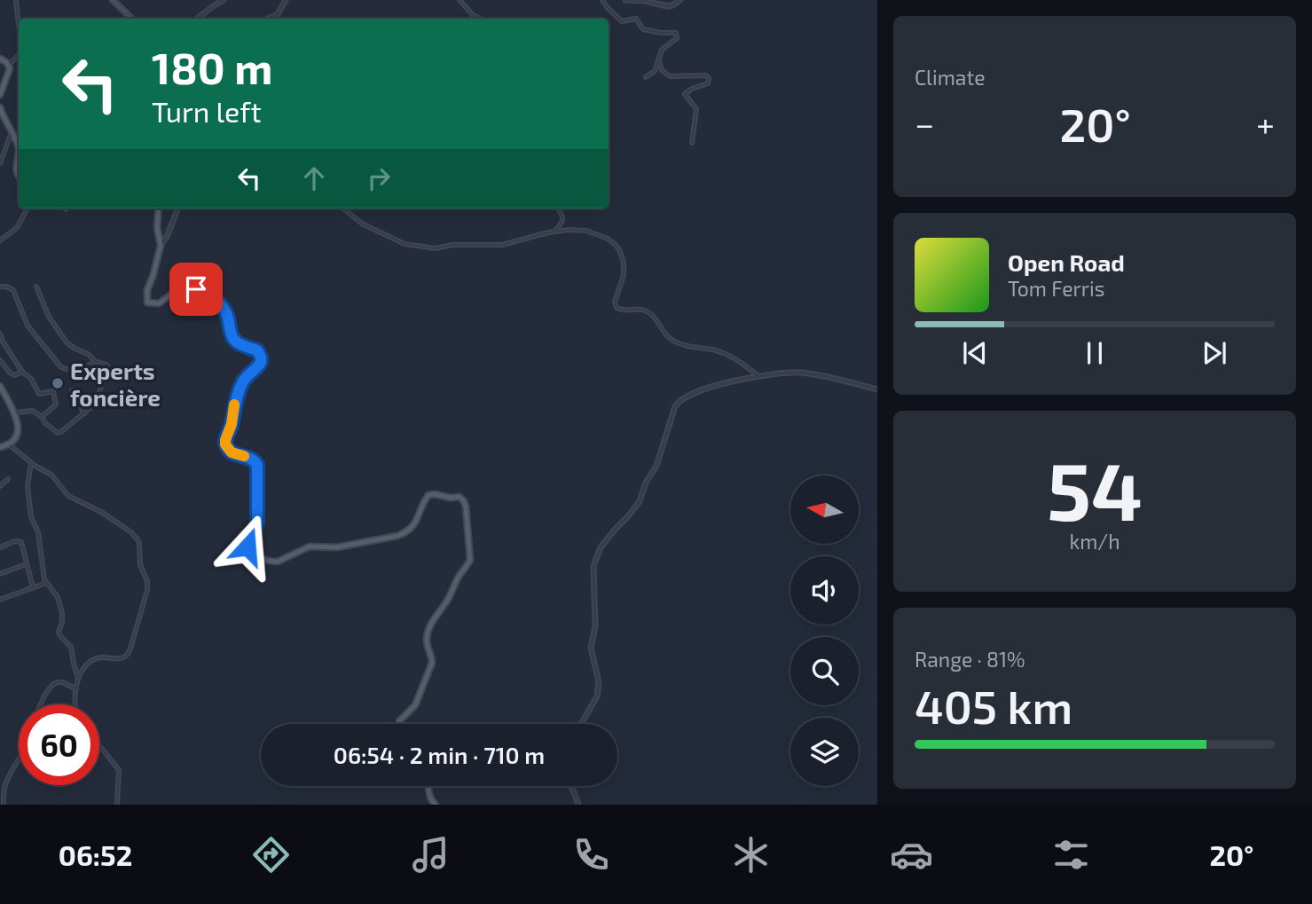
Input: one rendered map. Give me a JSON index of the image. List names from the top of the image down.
{
  "places": ["Experts foncière"],
  "north": "left",
  "page": {
    "tile": [
      "Climate",
      ["54", "km/h"],
      ["Range · 81%", "405 km"]
    ],
    "turn": ["180 m", "Turn left"],
    "heat": ["−", "20°", "+"],
    "song": ["Open Road", "Tom Ferris"],
    "limit": "60",
    "trip": "06:54 · 2 min · 710 m",
    "tabs": ["06:52", "20°"]
  }
}
